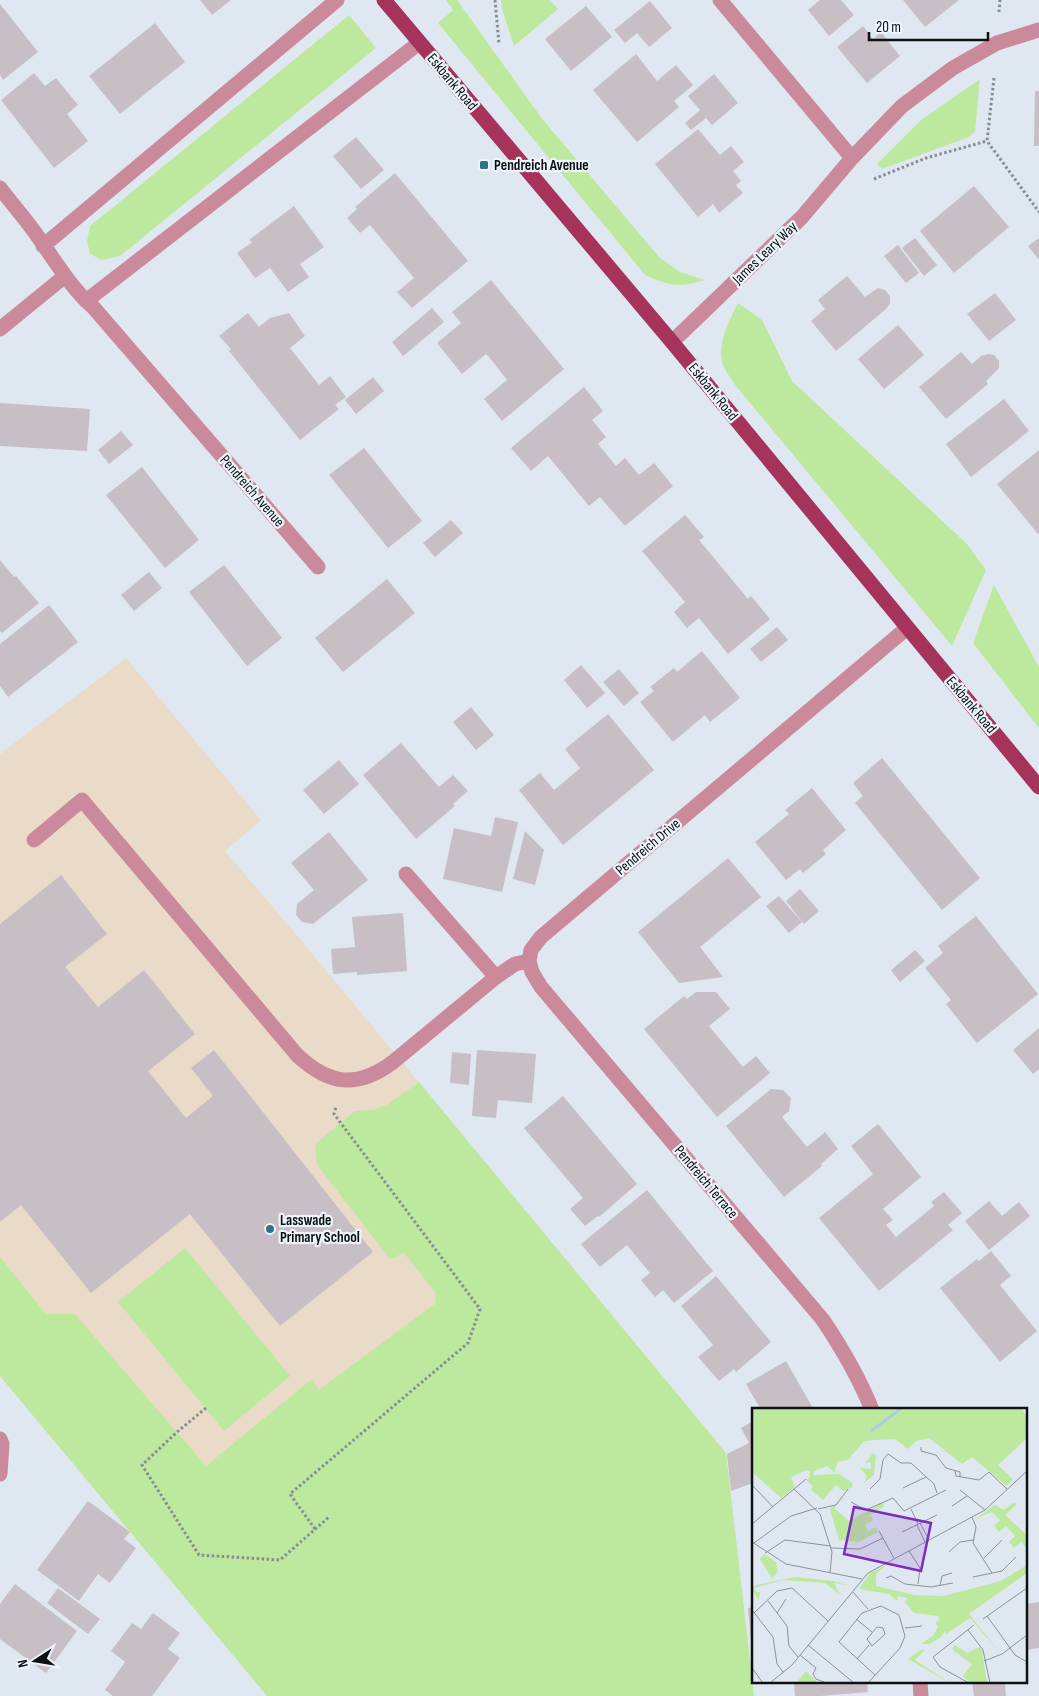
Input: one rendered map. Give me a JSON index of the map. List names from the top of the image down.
{
  "streets": {
    "main road": ["Eskbank Road"],
    "street": [
      "James Leary Way",
      "Pendreich Avenue",
      "Pendreich Drive",
      "Pendreich Terrace"
    ]
  },
  "crossings": [
    ["Eskbank Road", "James Leary Way"],
    ["Eskbank Road", "Pendreich Drive"],
    ["Pendreich Drive", "Pendreich Terrace"]
  ],
  "places": {
    "transit": ["Pendreich Avenue"],
    "other": ["Lasswade Primary School"]
  },
  "scale_bar": "20 m",
  "north": "left"
}
